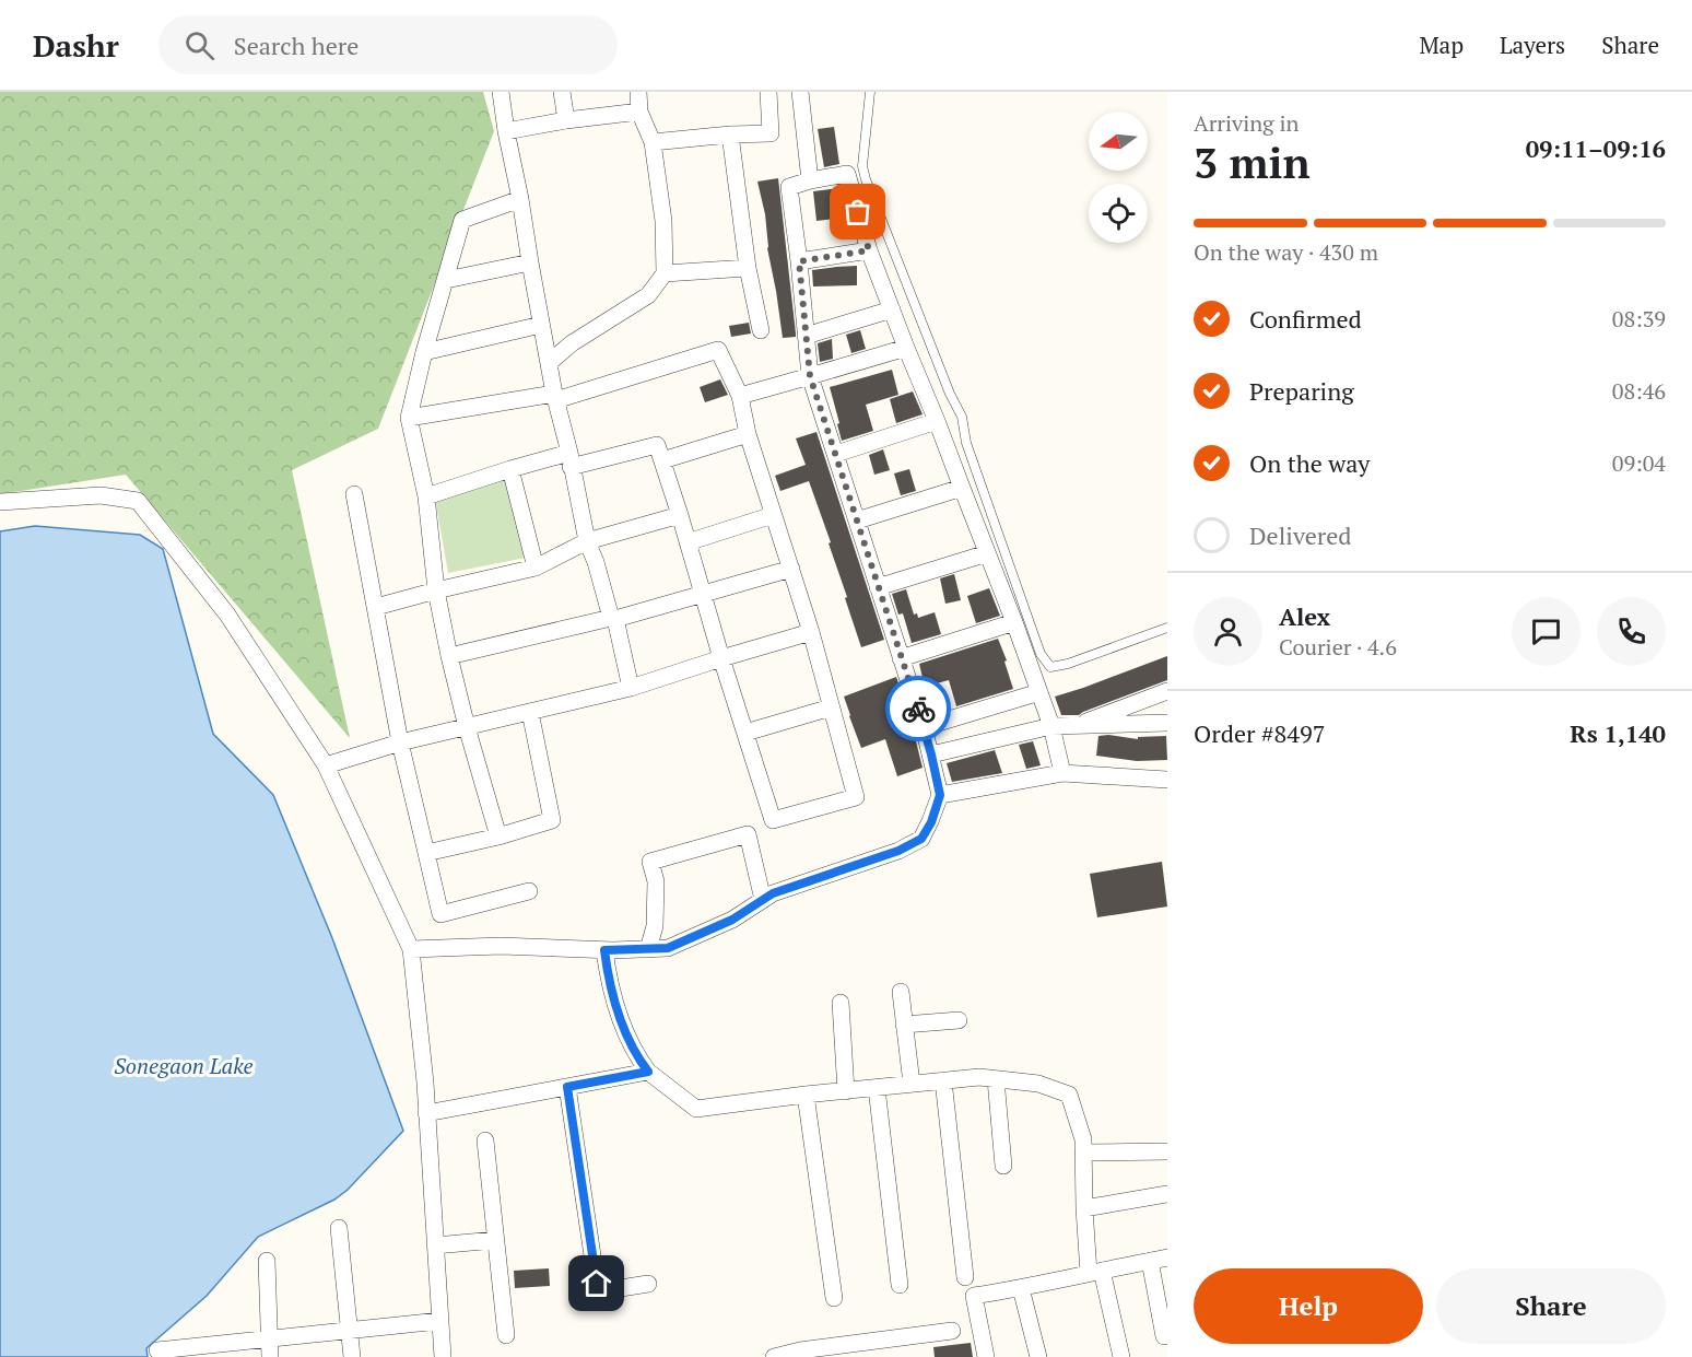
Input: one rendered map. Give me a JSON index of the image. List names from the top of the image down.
{
  "water": ["Sonegaon Lake"],
  "north": "left",
  "page": {
    "header": "Dashr",
    "search": "Search here",
    "nav": ["Map", "Layers", "Share"],
    "heading": ["3 min", "Arriving in", "09:11–09:16"],
    "panel": [
      "Alex",
      "Courier · 4.6",
      "Order #8497",
      "Rs 1,140"
    ],
    "bar": "On the way · 430 m",
    "list": [
      ["Confirmed", "08:39"],
      ["Preparing", "08:46"],
      ["On the way", "09:04"],
      "Delivered"
    ],
    "buttons": ["Help", "Share"]
  }
}
